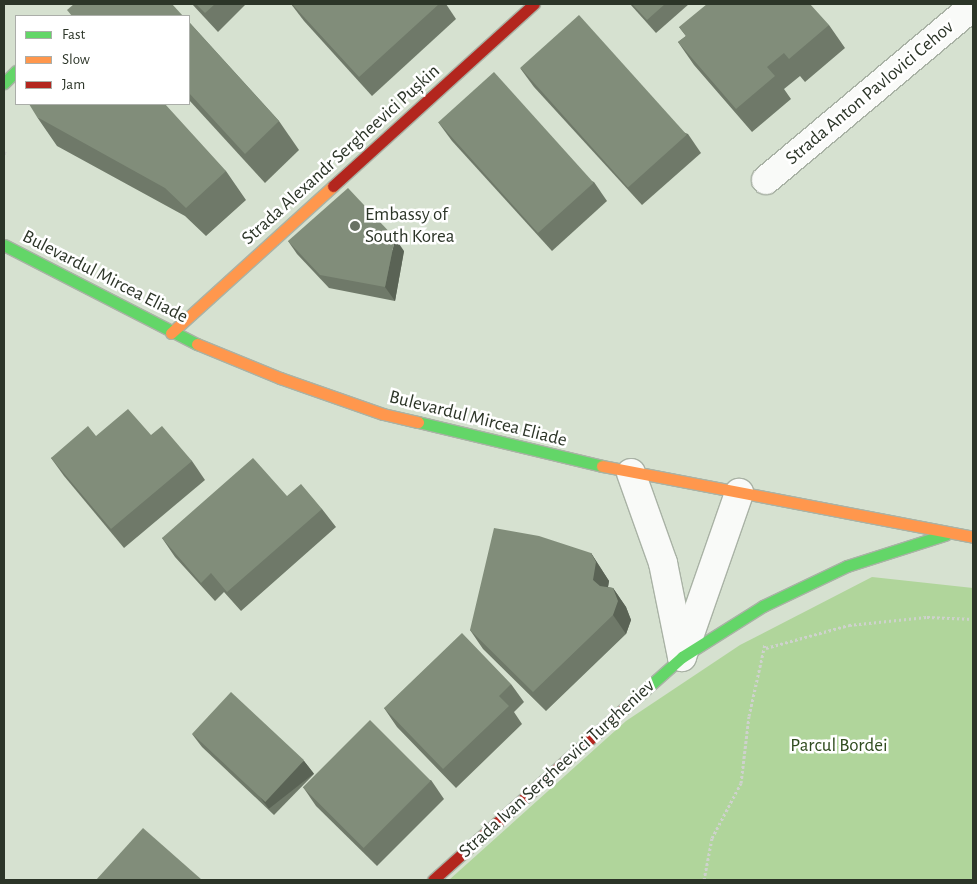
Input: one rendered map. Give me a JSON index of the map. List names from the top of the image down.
{
  "streets": {
    "street": [
      "Strada Anton Pavlovici Cehov",
      "Strada Alexandr Sergheevici Pușkin",
      "Bulevardul Mircea Eliade",
      "Strada Ivan Sergheevici Turgheniev"
    ]
  },
  "crossings": [
    ["Strada Alexandr Sergheevici Pușkin", "Bulevardul Mircea Eliade"],
    ["Bulevardul Mircea Eliade", "Strada Ivan Sergheevici Turgheniev"]
  ],
  "parks": ["Parcul Bordei"],
  "places": ["Embassy of South Korea"],
  "legend": ["Fast", "Slow", "Jam"]
}
